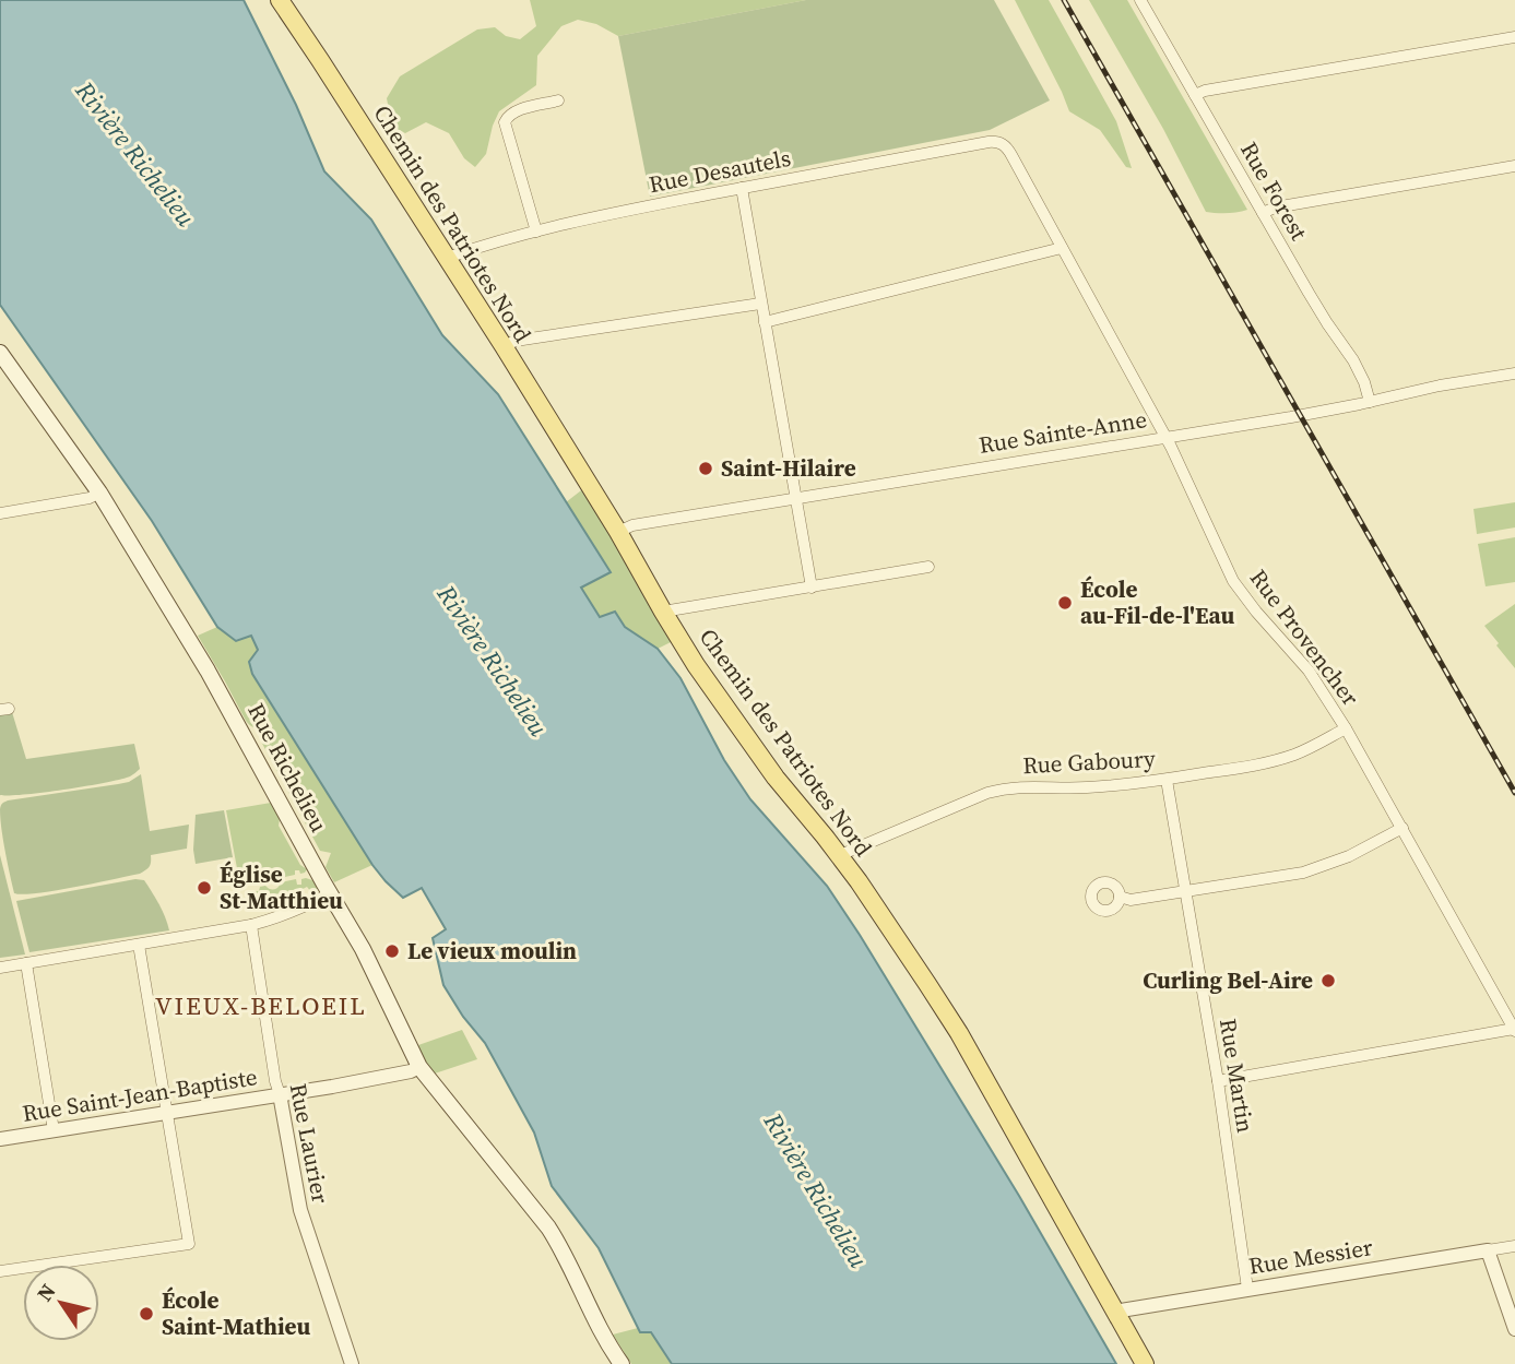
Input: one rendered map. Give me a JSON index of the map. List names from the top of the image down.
{
  "streets": {
    "main road": ["Chemin des Patriotes Nord", "Rue Richelieu"],
    "street": [
      "Rue Desautels",
      "Rue Forest",
      "Rue Sainte-Anne",
      "Rue Provencher",
      "Rue Gaboury",
      "Rue Martin",
      "Rue Saint-Jean-Baptiste",
      "Rue Laurier",
      "Rue Messier"
    ]
  },
  "crossings": [
    ["Rue Desautels", "Chemin des Patriotes Nord"],
    ["Rue Desautels", "Rue Provencher"],
    ["Rue Forest", "Rue Sainte-Anne"],
    ["Chemin des Patriotes Nord", "Rue Sainte-Anne"],
    ["Chemin des Patriotes Nord", "Rue Gaboury"],
    ["Chemin des Patriotes Nord", "Rue Messier"],
    ["Rue Sainte-Anne", "Rue Provencher"],
    ["Rue Provencher", "Rue Gaboury"],
    ["Rue Gaboury", "Rue Martin"],
    ["Rue Richelieu", "Rue Saint-Jean-Baptiste"],
    ["Rue Martin", "Rue Messier"],
    ["Rue Saint-Jean-Baptiste", "Rue Laurier"]
  ],
  "districts": ["VIEUX-BELOEIL"],
  "water": ["Rivière Richelieu"],
  "places": [
    "Saint-Hilaire",
    "École au-Fil-de-l'Eau",
    "Église St-Matthieu",
    "Le vieux moulin",
    "Curling Bel-Aire",
    "École Saint-Mathieu"
  ],
  "north": "top left"
}
